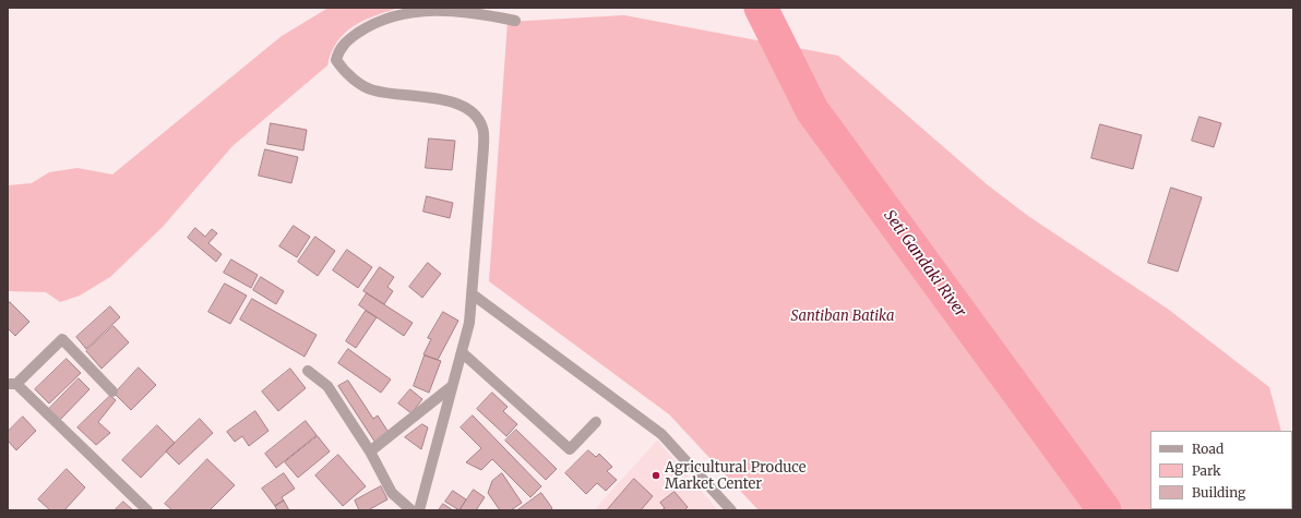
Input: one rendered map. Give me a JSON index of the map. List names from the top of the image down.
{
  "water": ["Seti Gandaki River"],
  "parks": ["Santiban Batika"],
  "places": ["Agricultural Produce Market Center"],
  "legend": ["Road", "Park", "Building"]
}
